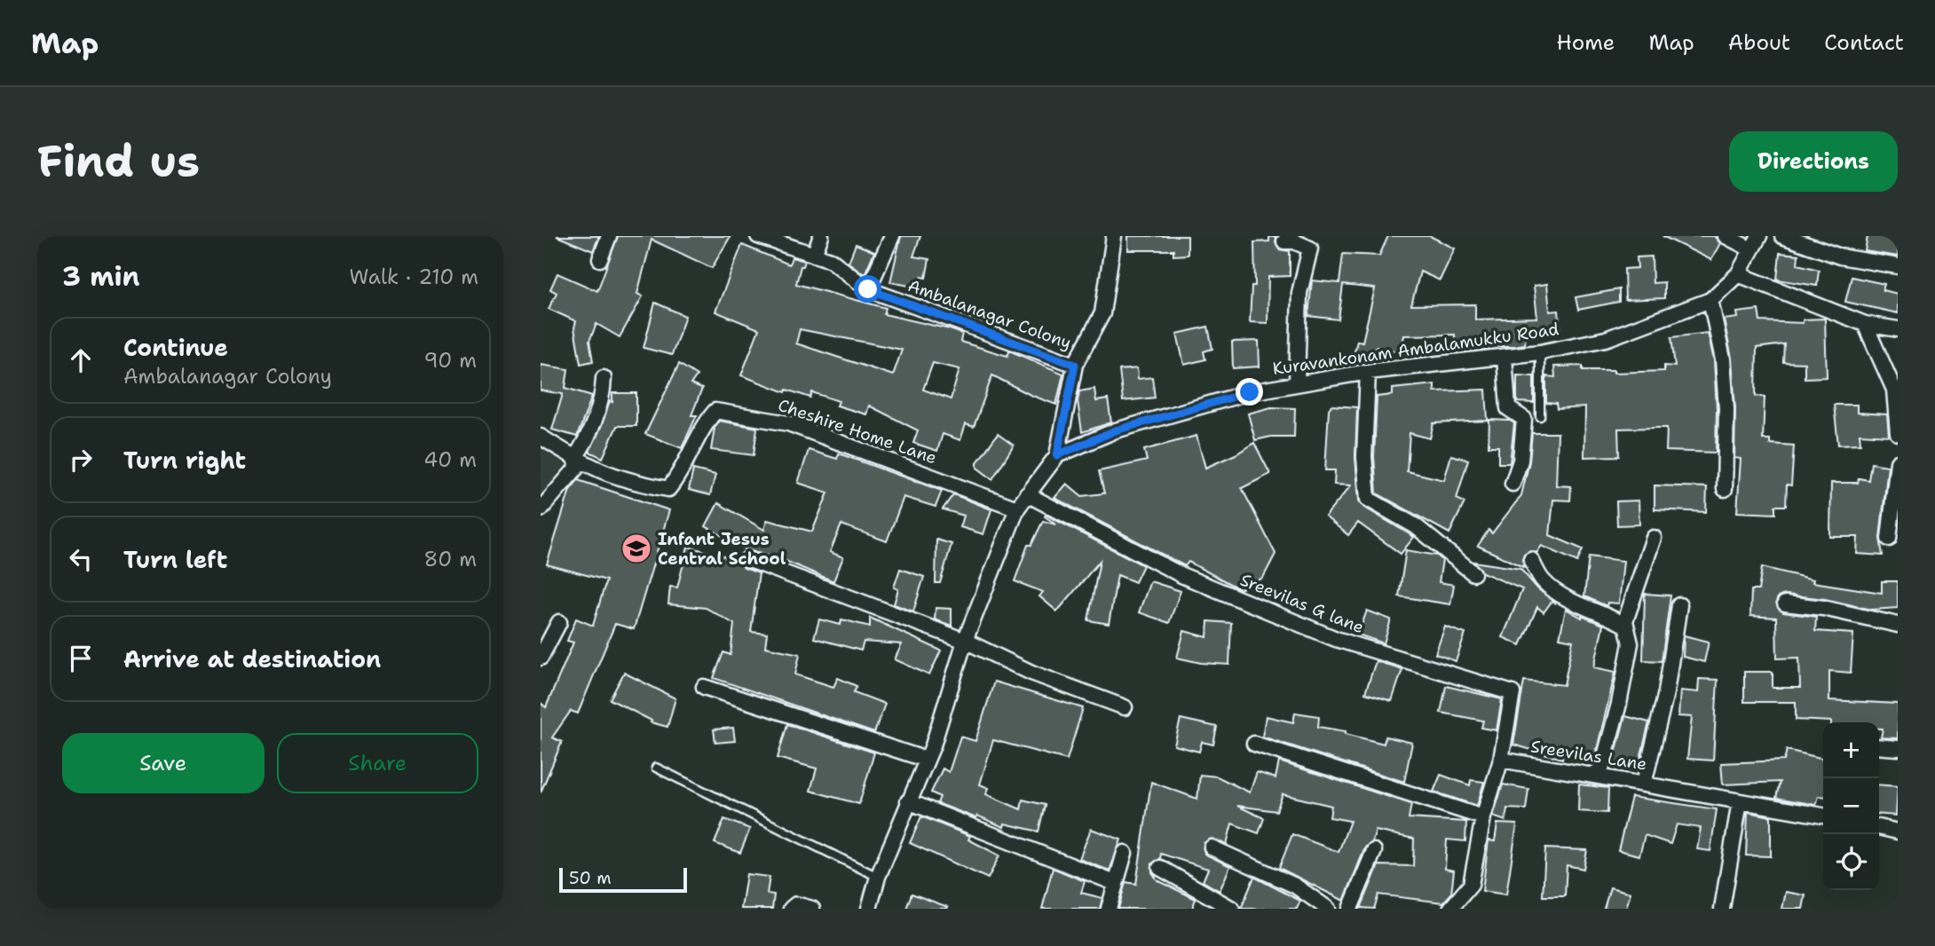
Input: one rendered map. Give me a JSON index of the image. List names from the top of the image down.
{
  "streets": {
    "street": [
      "Ambalanagar Colony",
      "Kuravankonam Ambalamukku Road",
      "Cheshire Home Lane",
      "Sreevilas G lane",
      "Sreevilas Lane"
    ]
  },
  "crossings": [
    ["Kuravankonam Ambalamukku Road", "Cheshire Home Lane"],
    ["Kuravankonam Ambalamukku Road", "Sreevilas G lane"],
    ["Sreevilas G lane", "Sreevilas Lane"]
  ],
  "places": {
    "school or university": ["Infant Jesus Central School"]
  },
  "scale_bar": "50 m",
  "page": {
    "header": "Map",
    "nav": [
      "Home",
      "Map",
      "About",
      "Contact"
    ],
    "buttons": [
      "Directions",
      ["Save", "Share"]
    ],
    "title": "Find us",
    "heading": ["3 min", "Walk · 210 m"],
    "list": [
      ["Continue", "Ambalanagar Colony", "90 m"],
      ["Turn right", "40 m"],
      ["Turn left", "80 m"],
      "Arrive at destination"
    ],
    "map_buttons": ["+", "−"],
    "scale": "50 m"
  }
}
